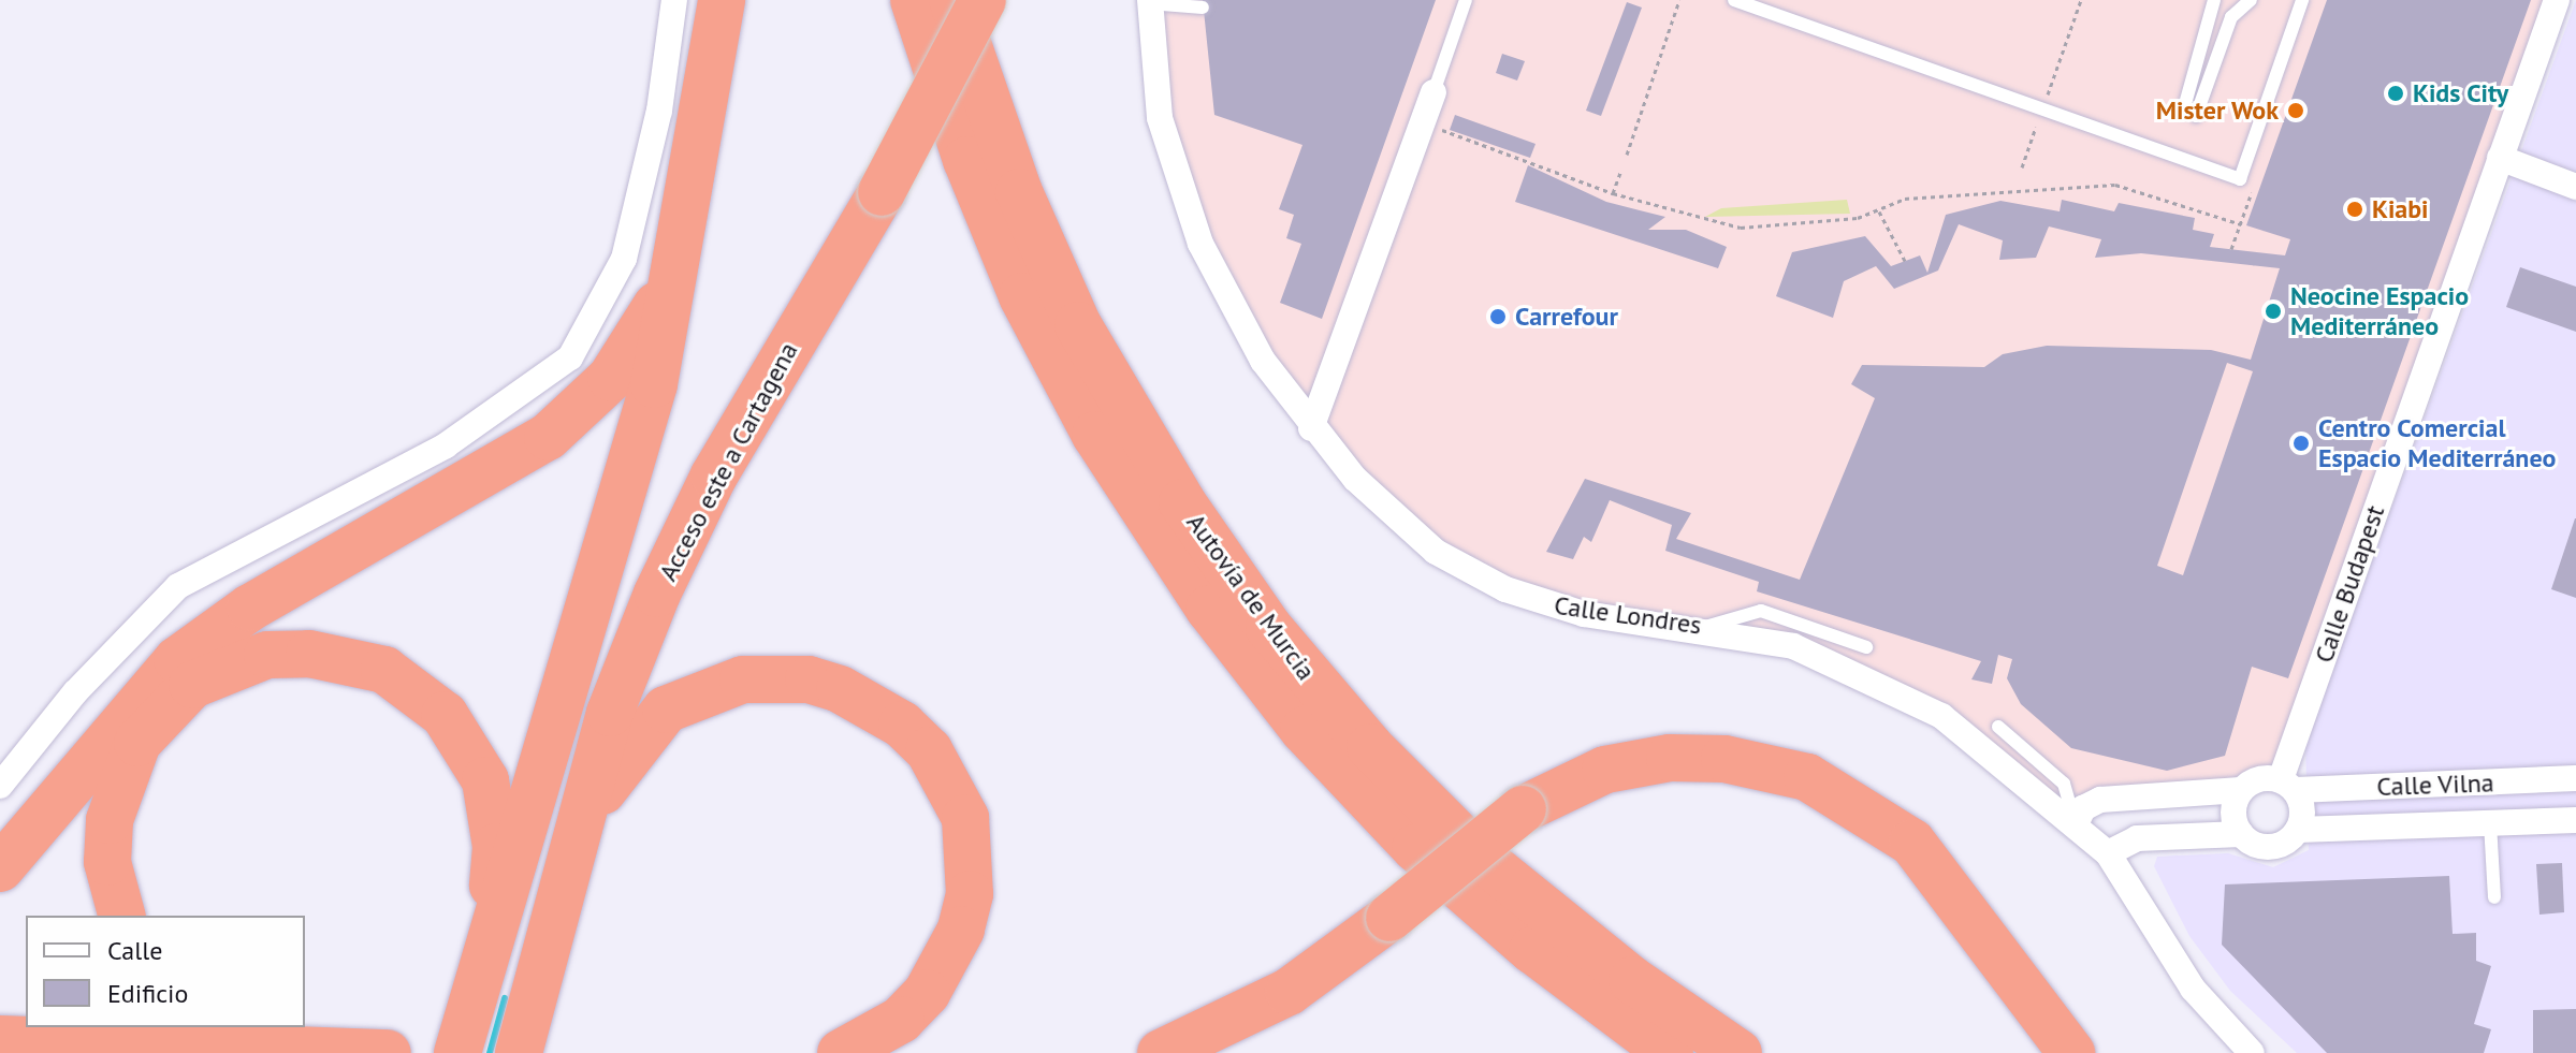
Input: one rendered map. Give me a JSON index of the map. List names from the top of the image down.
{
  "streets": {
    "highway": ["Acceso este a Cartagena", "Autovía de Murcia"],
    "street": ["Calle Budapest", "Calle Londres", "Calle Vilna"]
  },
  "crossings": [
    ["Calle Budapest", "Calle Vilna"]
  ],
  "places": [
    "Kids City",
    "Mister Wok",
    "Kiabi",
    "Neocine Espacio Mediterráneo",
    "Carrefour",
    "Centro Comercial Espacio Mediterráneo"
  ],
  "legend": ["Calle", "Edificio"]
}
